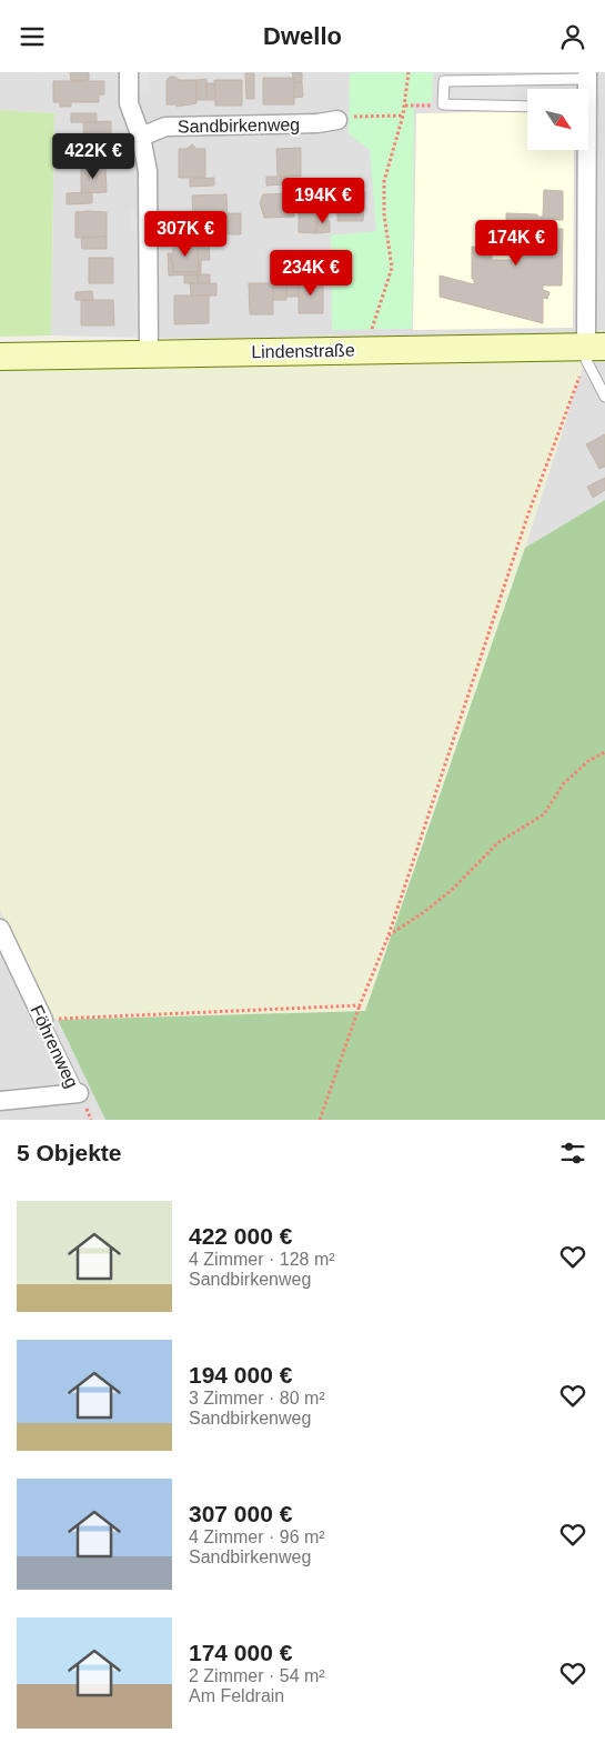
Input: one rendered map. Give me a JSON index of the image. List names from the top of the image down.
{
  "streets": {
    "street": ["Sandbirkenweg", "Lindenstraße", "Föhrenweg"]
  },
  "north": "bottom right",
  "page": {
    "header": "Dwello",
    "price": [
      "422K €",
      "194K €",
      "307K €",
      "174K €",
      "234K €"
    ],
    "heading": "5 Objekte",
    "list": [
      {
        "name": "422 000 €",
        "note": "4 Zimmer · 128 m² · Sandbirkenweg"
      },
      {
        "name": "194 000 €",
        "note": "3 Zimmer · 80 m² · Sandbirkenweg"
      },
      {
        "name": "307 000 €",
        "note": "4 Zimmer · 96 m² · Sandbirkenweg"
      },
      {
        "name": "174 000 €",
        "note": "2 Zimmer · 54 m² · Am Feldrain"
      }
    ]
  }
}
